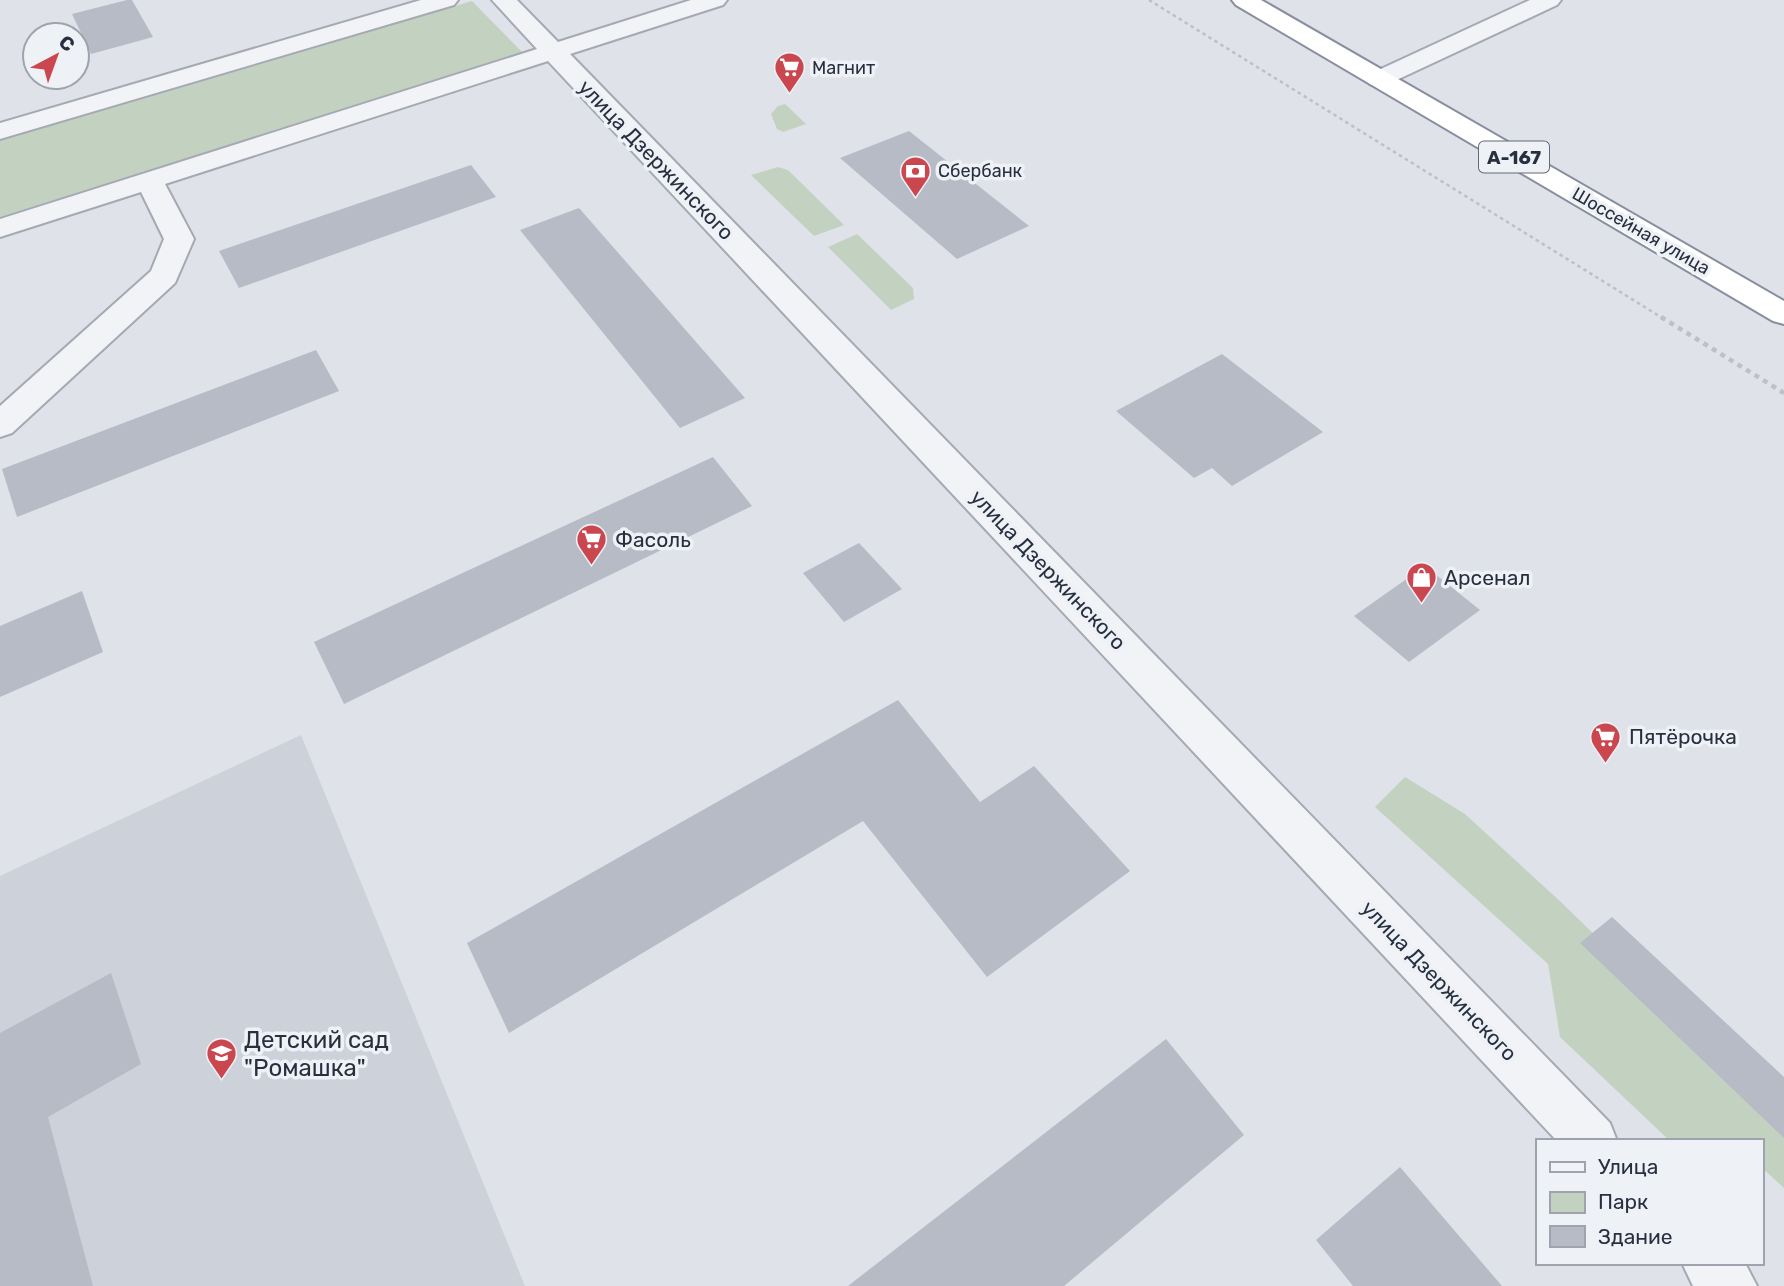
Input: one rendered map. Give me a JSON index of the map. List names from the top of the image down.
{
  "streets": {
    "highway": ["А-167", "Шоссейная улица"],
    "street": ["улица Дзержинского"]
  },
  "places": {
    "supermarket": ["Магнит", "Фасоль", "Пятёрочка"],
    "bank": ["Сбербанк"],
    "shop": ["Арсенал"],
    "school or university": ["Детский сад \"Ромашка\""]
  },
  "legend": ["Улица", "Парк", "Здание"],
  "north": "top right"
}
